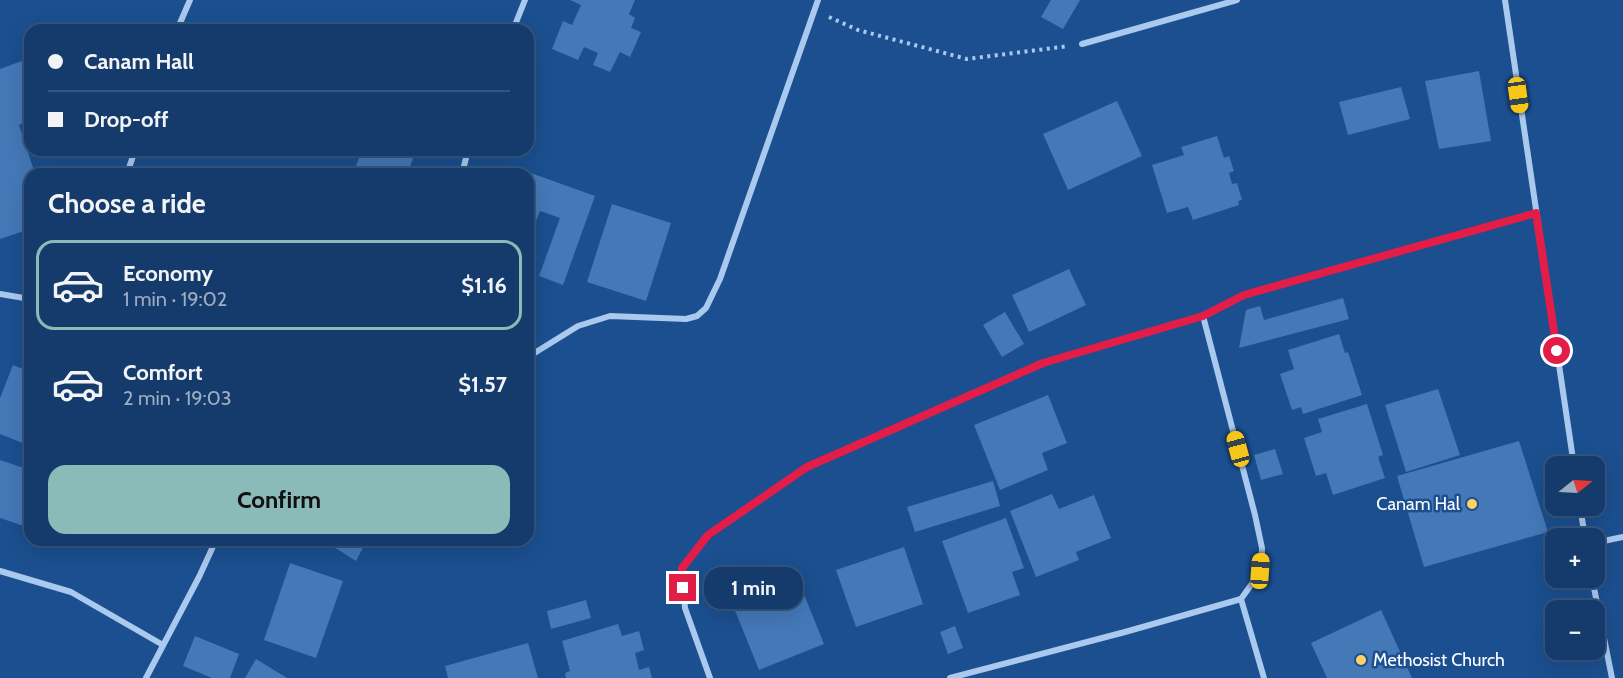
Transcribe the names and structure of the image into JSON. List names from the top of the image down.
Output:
{
  "places": ["Canam Hal", "Methosist Church"],
  "north": "right",
  "page": {
    "banner": ["Canam Hall", "Drop-off"],
    "heading": "Choose a ride",
    "list": [
      {
        "name": "Economy",
        "note": "1 min · 19:02",
        "value": "$1.16"
      },
      {
        "name": "Comfort",
        "note": "2 min · 19:03",
        "value": "$1.57"
      }
    ],
    "buttons": "Confirm",
    "map_buttons": ["+", "−"],
    "bubble": "1 min"
  }
}
